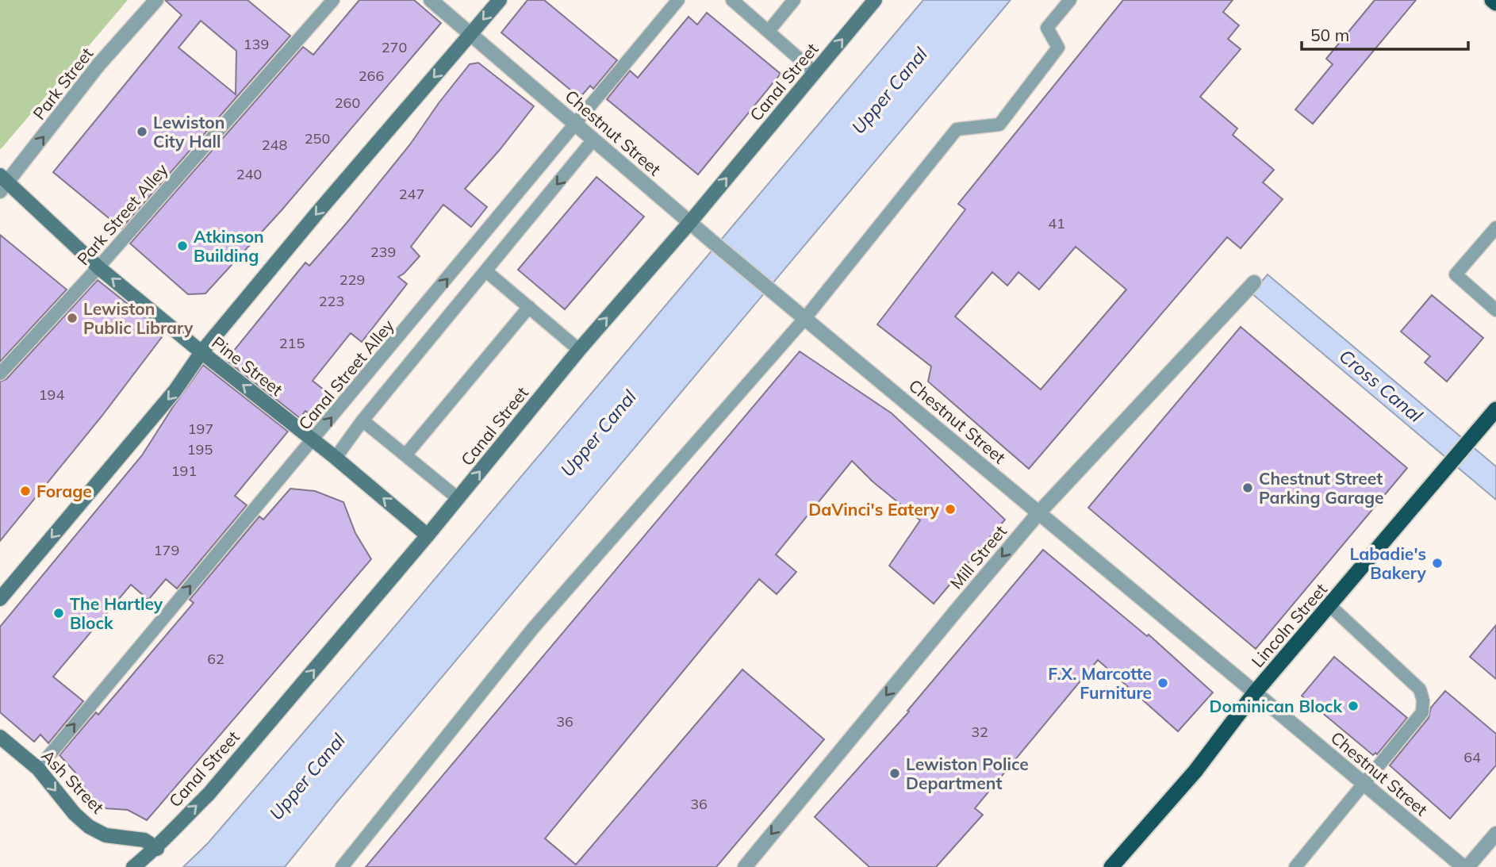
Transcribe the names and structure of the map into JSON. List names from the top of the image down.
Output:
{
  "streets": {
    "highway": ["Lincoln Street"],
    "main road": ["Canal Street", "Pine Street", "Ash Street"],
    "street": ["Park Street", "Chestnut Street", "Mill Street"],
    "lane": ["Park Street Alley", "Canal Street Alley"]
  },
  "crossings": [
    ["Canal Street", "Chestnut Street"],
    ["Canal Street", "Pine Street"],
    ["Canal Street", "Ash Street"],
    ["Park Street", "Pine Street"],
    ["Chestnut Street", "Canal Street Alley"],
    ["Chestnut Street", "Mill Street"],
    ["Chestnut Street", "Lincoln Street"],
    ["Park Street Alley", "Pine Street"],
    ["Pine Street", "Canal Street Alley"],
    ["Canal Street Alley", "Ash Street"]
  ],
  "one_way": [
    "Canal Street",
    "Park Street",
    "Pine Street",
    "Mill Street",
    "Ash Street"
  ],
  "water": ["Upper Canal", "Cross Canal"],
  "places": [
    "Lewiston City Hall",
    "Atkinson Building",
    "Lewiston Public Library",
    "Chestnut Street Parking Garage",
    "Forage",
    "DaVinci's Eatery",
    "Labadie's Bakery",
    "The Hartley Block",
    "F.X. Marcotte Furniture",
    "Dominican Block",
    "Lewiston Police Department"
  ],
  "house_numbers": [
    "139",
    "270",
    "266",
    "260",
    "250",
    "248",
    "240",
    "247",
    "41",
    "239",
    "229",
    "223",
    "215",
    "194",
    "197",
    "195",
    "191",
    "179",
    "62",
    "36",
    "32",
    "64",
    "36"
  ],
  "scale_bar": "50 m"
}
